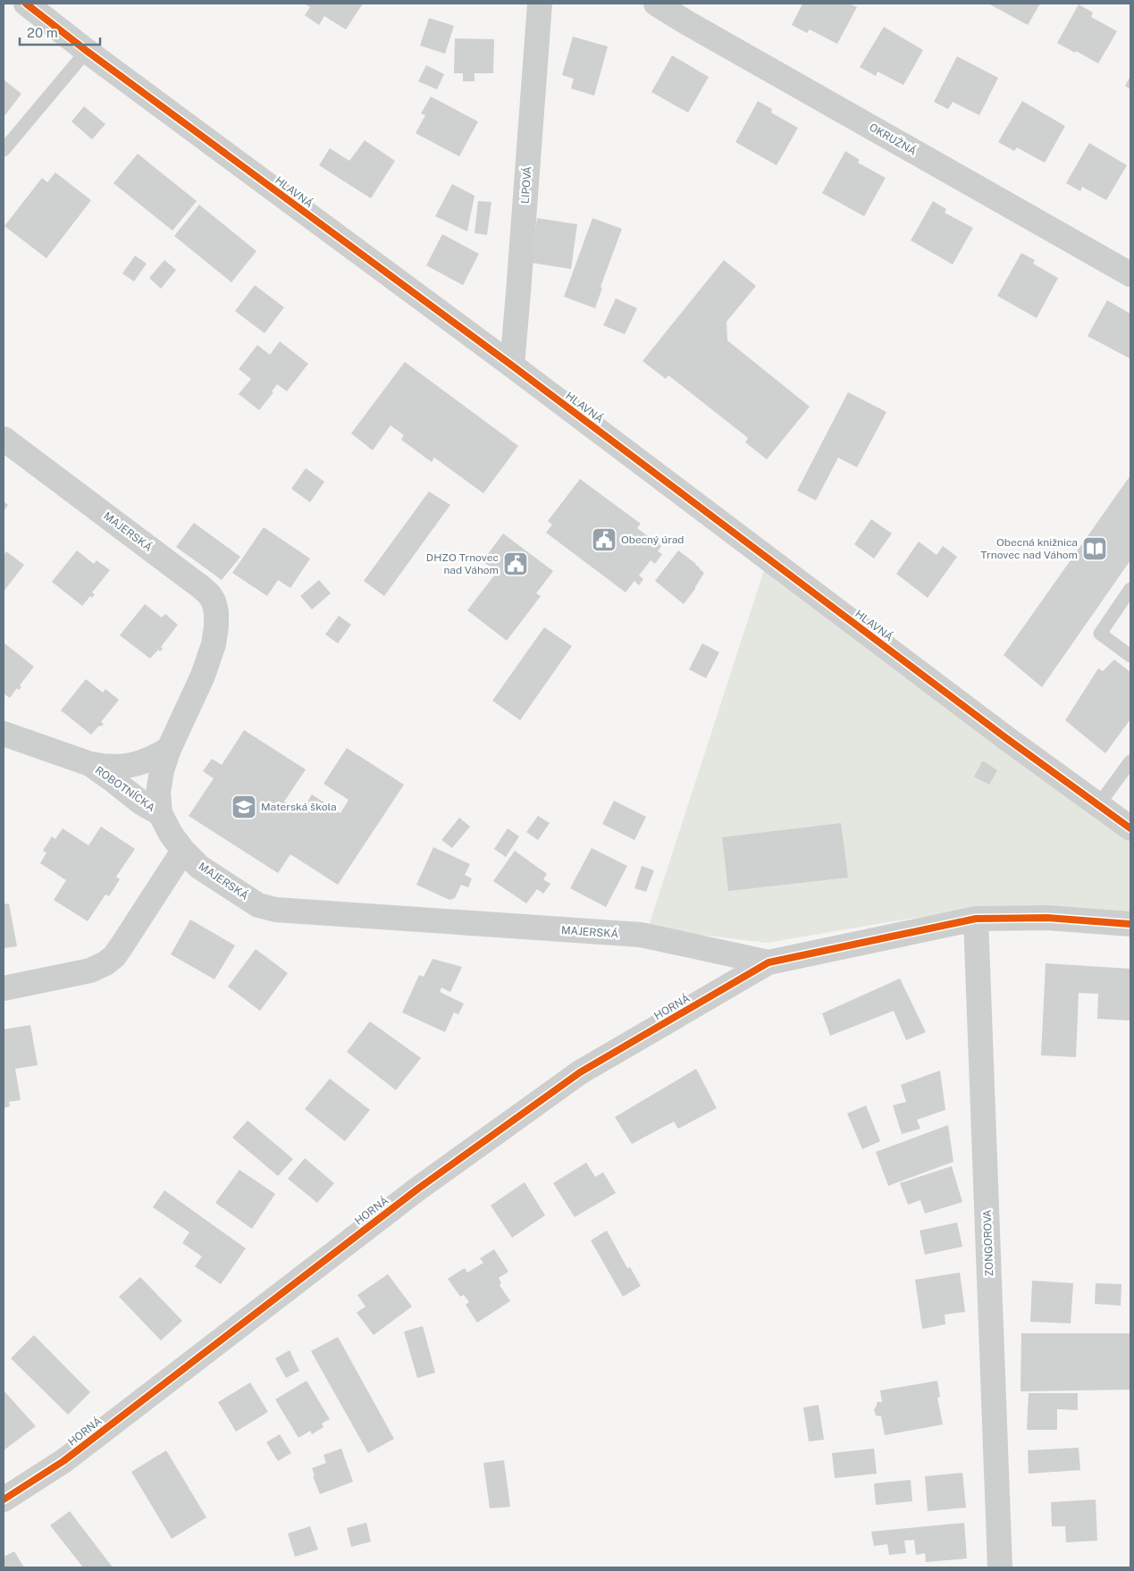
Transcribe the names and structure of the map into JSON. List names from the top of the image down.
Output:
{
  "streets": {
    "street": [
      "OKRUŽNÁ",
      "LIPOVÁ",
      "HLAVNÁ",
      "MAJERSKÁ",
      "ROBOTNÍCKA",
      "HORNÁ",
      "ZONGOROVA"
    ]
  },
  "crossings": [
    ["LIPOVÁ", "HLAVNÁ"],
    ["MAJERSKÁ", "ROBOTNÍCKA"],
    ["MAJERSKÁ", "HORNÁ"]
  ],
  "places": {
    "public building": ["Obecný úrad", "DHZO Trnovec nad Váhom"],
    "library": ["Obecná knižnica Trnovec nad Váhom"],
    "school or university": ["Materská škola"]
  },
  "scale_bar": "20 m"
}
